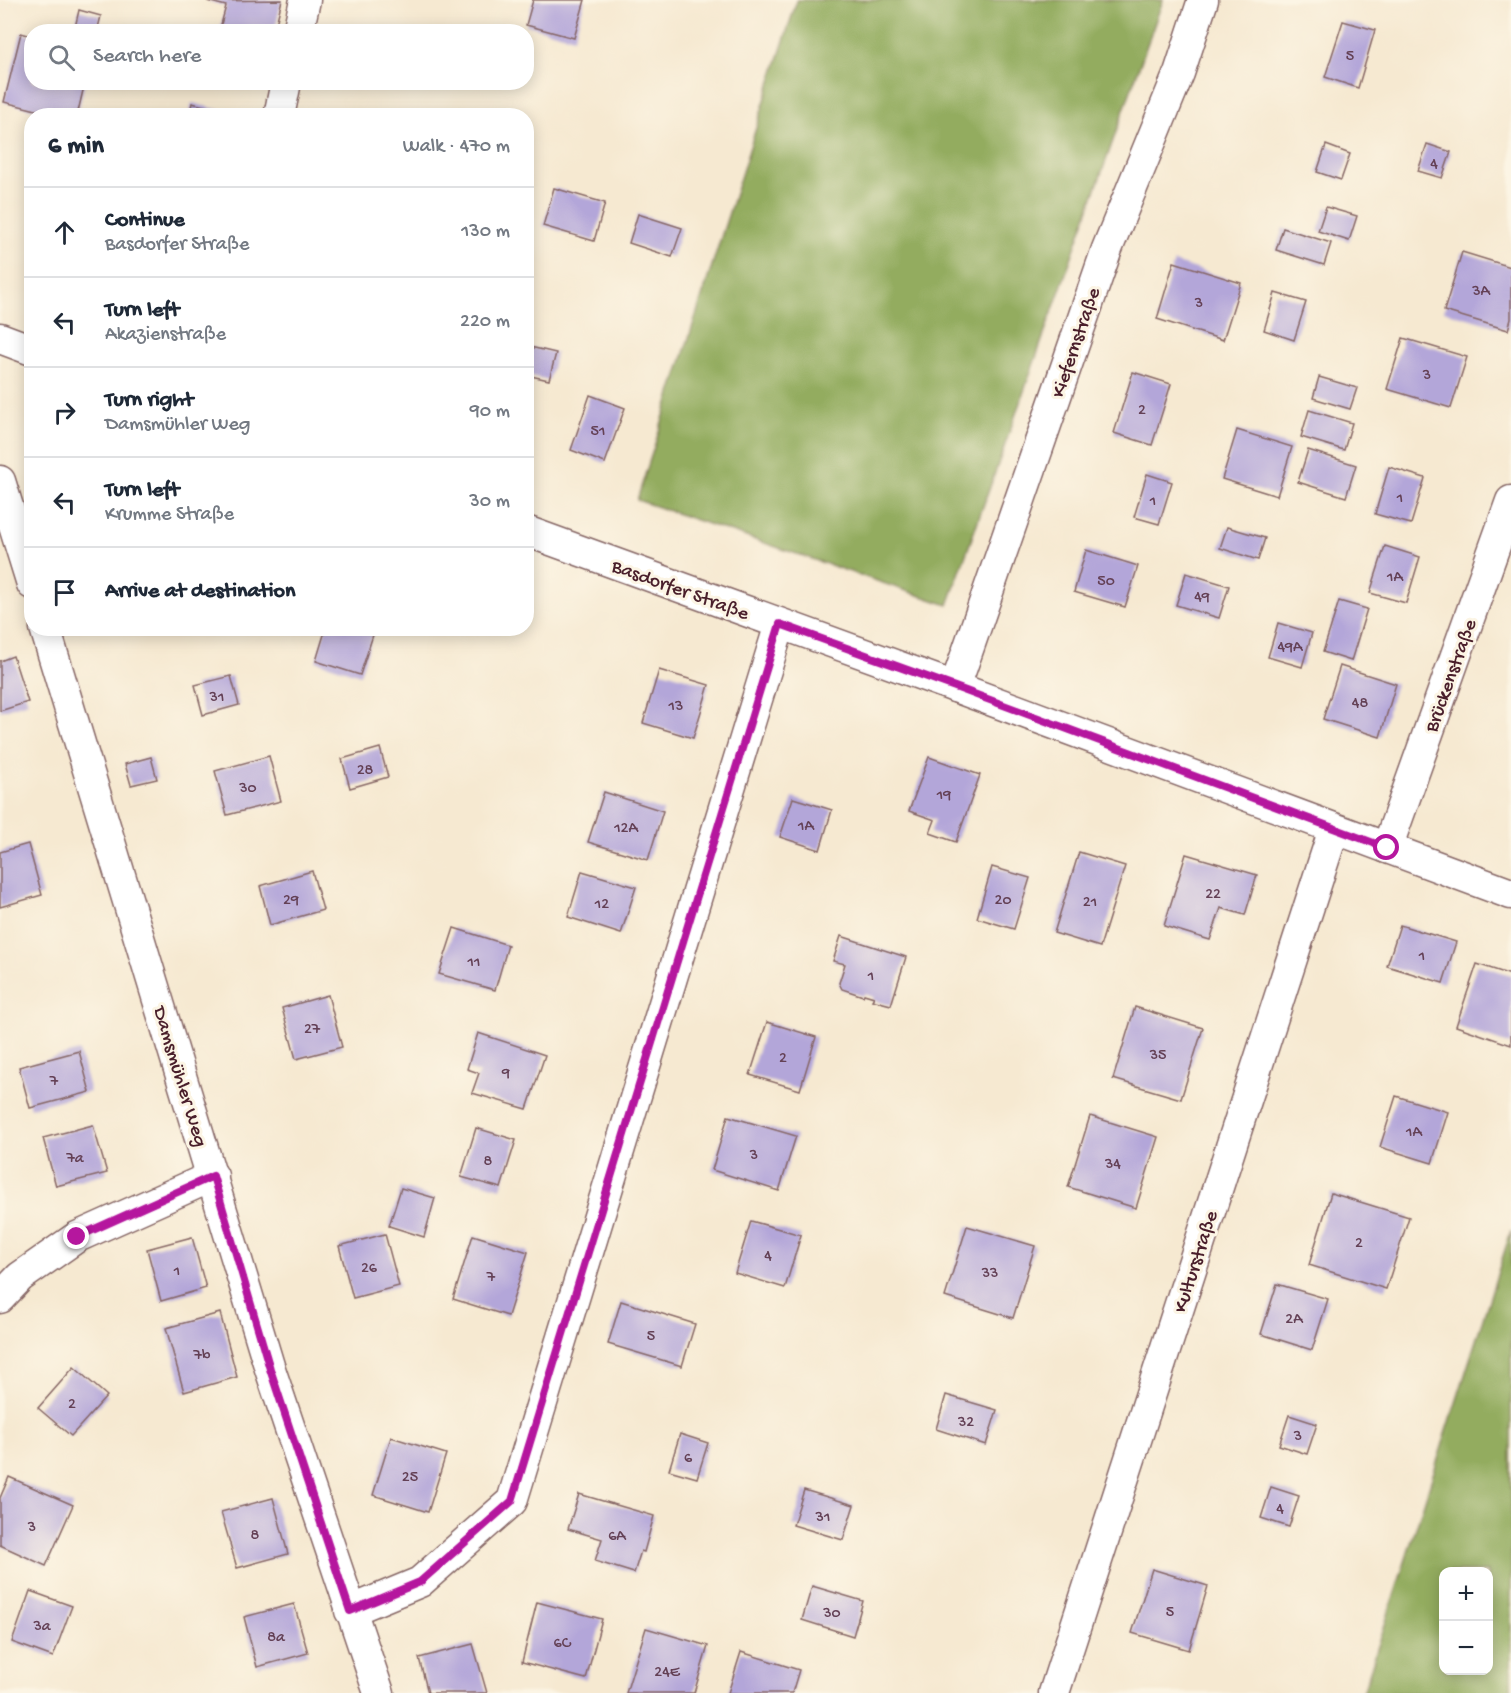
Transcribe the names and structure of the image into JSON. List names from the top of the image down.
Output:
{
  "streets": {
    "street": [
      "Kiefernstraße",
      "Basdorfer Straße",
      "Brückenstraße",
      "Damsmühler Weg",
      "Kulturstraße"
    ]
  },
  "crossings": [
    ["Kiefernstraße", "Basdorfer Straße"],
    ["Basdorfer Straße", "Brückenstraße"],
    ["Basdorfer Straße", "Kulturstraße"]
  ],
  "house_numbers": [
    "5",
    "4",
    "3A",
    "3",
    "3",
    "2",
    "51",
    "1",
    "1",
    "1A",
    "50",
    "49",
    "49A",
    "31",
    "48",
    "13",
    "28",
    "30",
    "19",
    "1A",
    "12A",
    "22",
    "29",
    "20",
    "21",
    "12",
    "1",
    "11",
    "1",
    "27",
    "35",
    "2",
    "9",
    "7",
    "1A",
    "3",
    "7a",
    "8",
    "34",
    "2",
    "4",
    "26",
    "1",
    "33",
    "7",
    "2A",
    "5",
    "7b",
    "2",
    "32",
    "3",
    "6",
    "25",
    "4",
    "31",
    "3",
    "8",
    "6A",
    "5",
    "30",
    "3a",
    "8a",
    "6C",
    "24E"
  ],
  "page": {
    "search": "Search here",
    "heading": ["6 min", "Walk · 470 m"],
    "list": [
      ["Continue", "Basdorfer Straße", "130 m"],
      ["Turn left", "Akazienstraße", "220 m"],
      ["Turn right", "Damsmühler Weg", "90 m"],
      ["Turn left", "Krumme Straße", "30 m"],
      "Arrive at destination"
    ],
    "map_buttons": ["+", "−"]
  }
}
